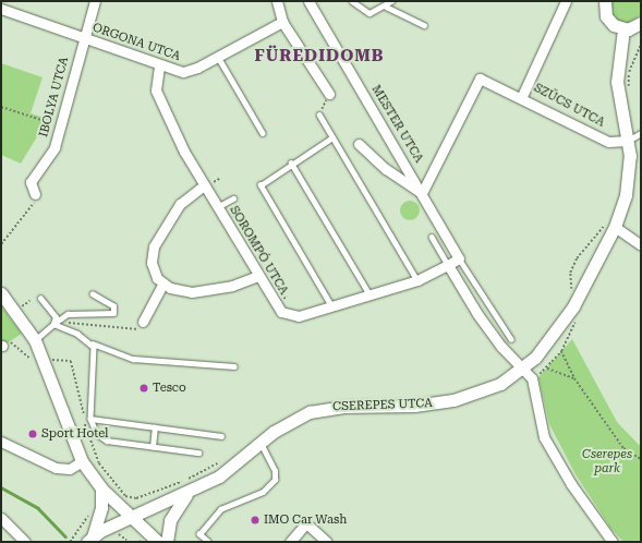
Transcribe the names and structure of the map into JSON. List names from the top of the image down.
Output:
{
  "streets": {
    "street": [
      "ORGONA UTCA",
      "IBOLYA UTCA",
      "SZŰCS UTCA",
      "MESTER UTCA",
      "SOROMPÓ UTCA",
      "CSEREPES UTCA"
    ]
  },
  "crossings": [
    ["ORGONA UTCA", "IBOLYA UTCA"],
    ["ORGONA UTCA", "SOROMPÓ UTCA"],
    ["SZŰCS UTCA", "MESTER UTCA"],
    ["SZŰCS UTCA", "CSEREPES UTCA"]
  ],
  "districts": ["FÜREDIDOMB"],
  "parks": ["Cserepes park"],
  "places": ["Tesco", "Sport Hotel", "IMO Car Wash"]
}
